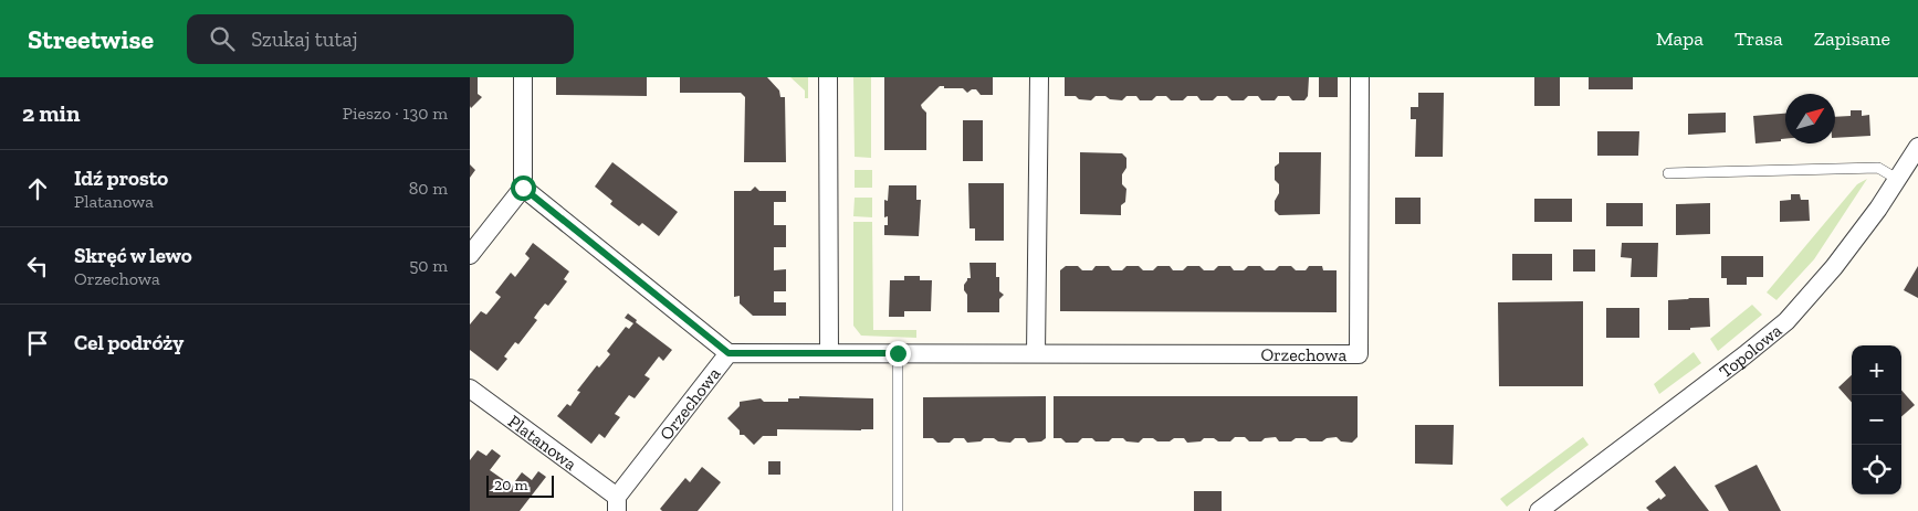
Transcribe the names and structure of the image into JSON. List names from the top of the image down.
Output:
{
  "streets": {
    "street": ["Topolowa", "Orzechowa", "Platanowa"]
  },
  "crossings": [
    ["Orzechowa", "Platanowa"]
  ],
  "scale_bar": "20 m",
  "north": "top right",
  "page": {
    "header": "Streetwise",
    "search": "Szukaj tutaj",
    "nav": ["Mapa", "Trasa", "Zapisane"],
    "heading": ["2 min", "Pieszo · 130 m"],
    "list": [
      ["Idź prosto", "Platanowa", "80 m"],
      ["Skręć w lewo", "Orzechowa", "50 m"],
      "Cel podróży"
    ],
    "map_buttons": ["+", "−"],
    "scale": "20 m"
  }
}
